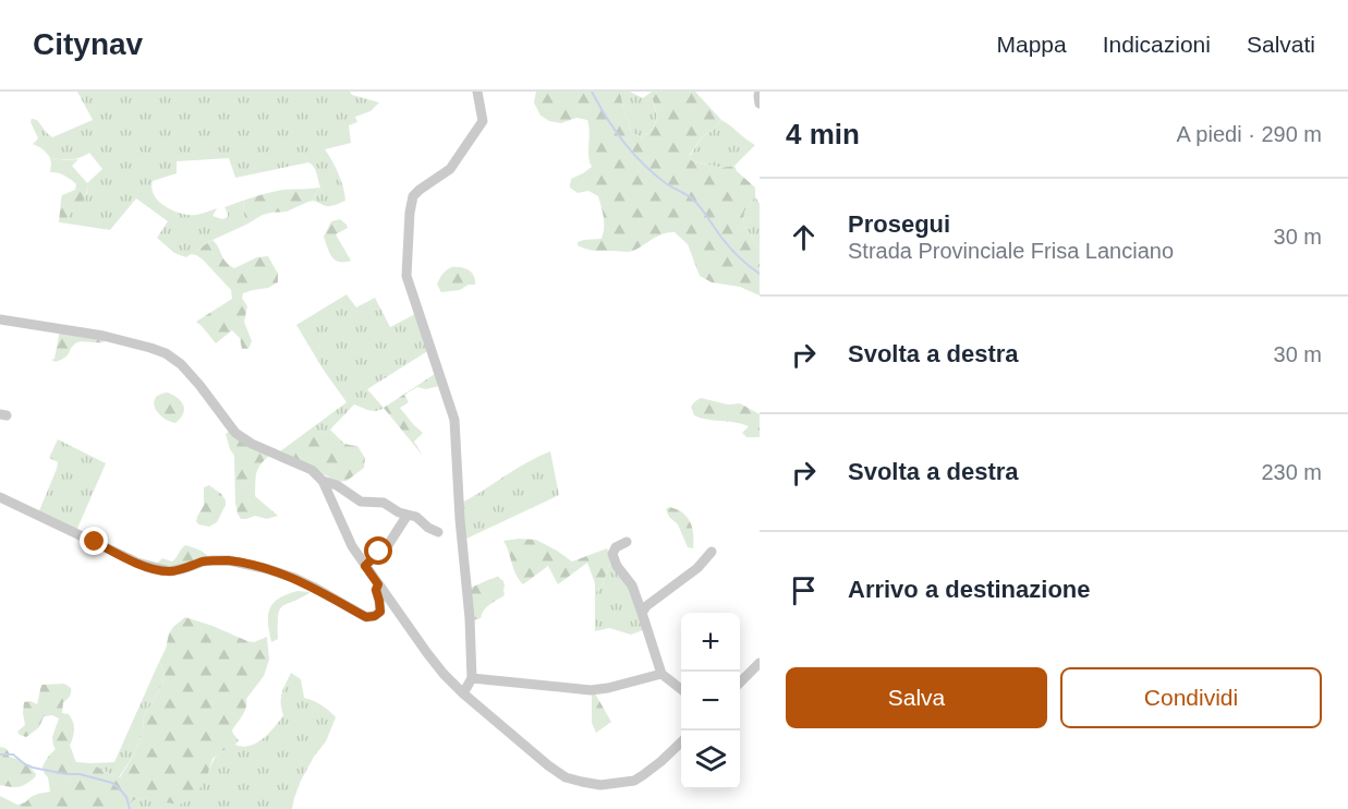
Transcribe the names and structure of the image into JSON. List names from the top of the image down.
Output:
{
  "page": {
    "header": "Citynav",
    "nav": ["Mappa", "Indicazioni", "Salvati"],
    "heading": ["4 min", "A piedi · 290 m"],
    "list": [
      ["Prosegui", "Strada Provinciale Frisa Lanciano", "30 m"],
      ["Svolta a destra", "30 m"],
      ["Svolta a destra", "230 m"],
      "Arrivo a destinazione"
    ],
    "map_buttons": ["+", "−"],
    "buttons": ["Salva", "Condividi"]
  }
}
